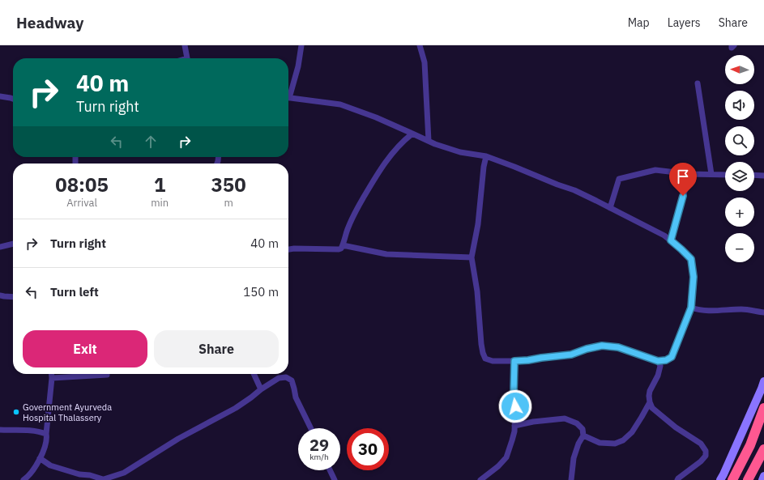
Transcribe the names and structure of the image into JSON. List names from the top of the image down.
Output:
{
  "places": ["Government Ayurveda Hospital Thalassery"],
  "north": "left",
  "page": {
    "header": "Headway",
    "nav": ["Map", "Layers", "Share"],
    "map_buttons": ["+", "−"],
    "turn": ["40 m", "Turn right"],
    "eta": [
      "08:05",
      "Arrival",
      "1",
      "min",
      "350",
      "m"
    ],
    "list": [
      {
        "name": "Turn right",
        "value": "40 m"
      },
      {
        "name": "Turn left",
        "value": "150 m"
      }
    ],
    "buttons": ["Exit", "Share"],
    "speed": "29 km/h",
    "limit": "30"
  }
}
